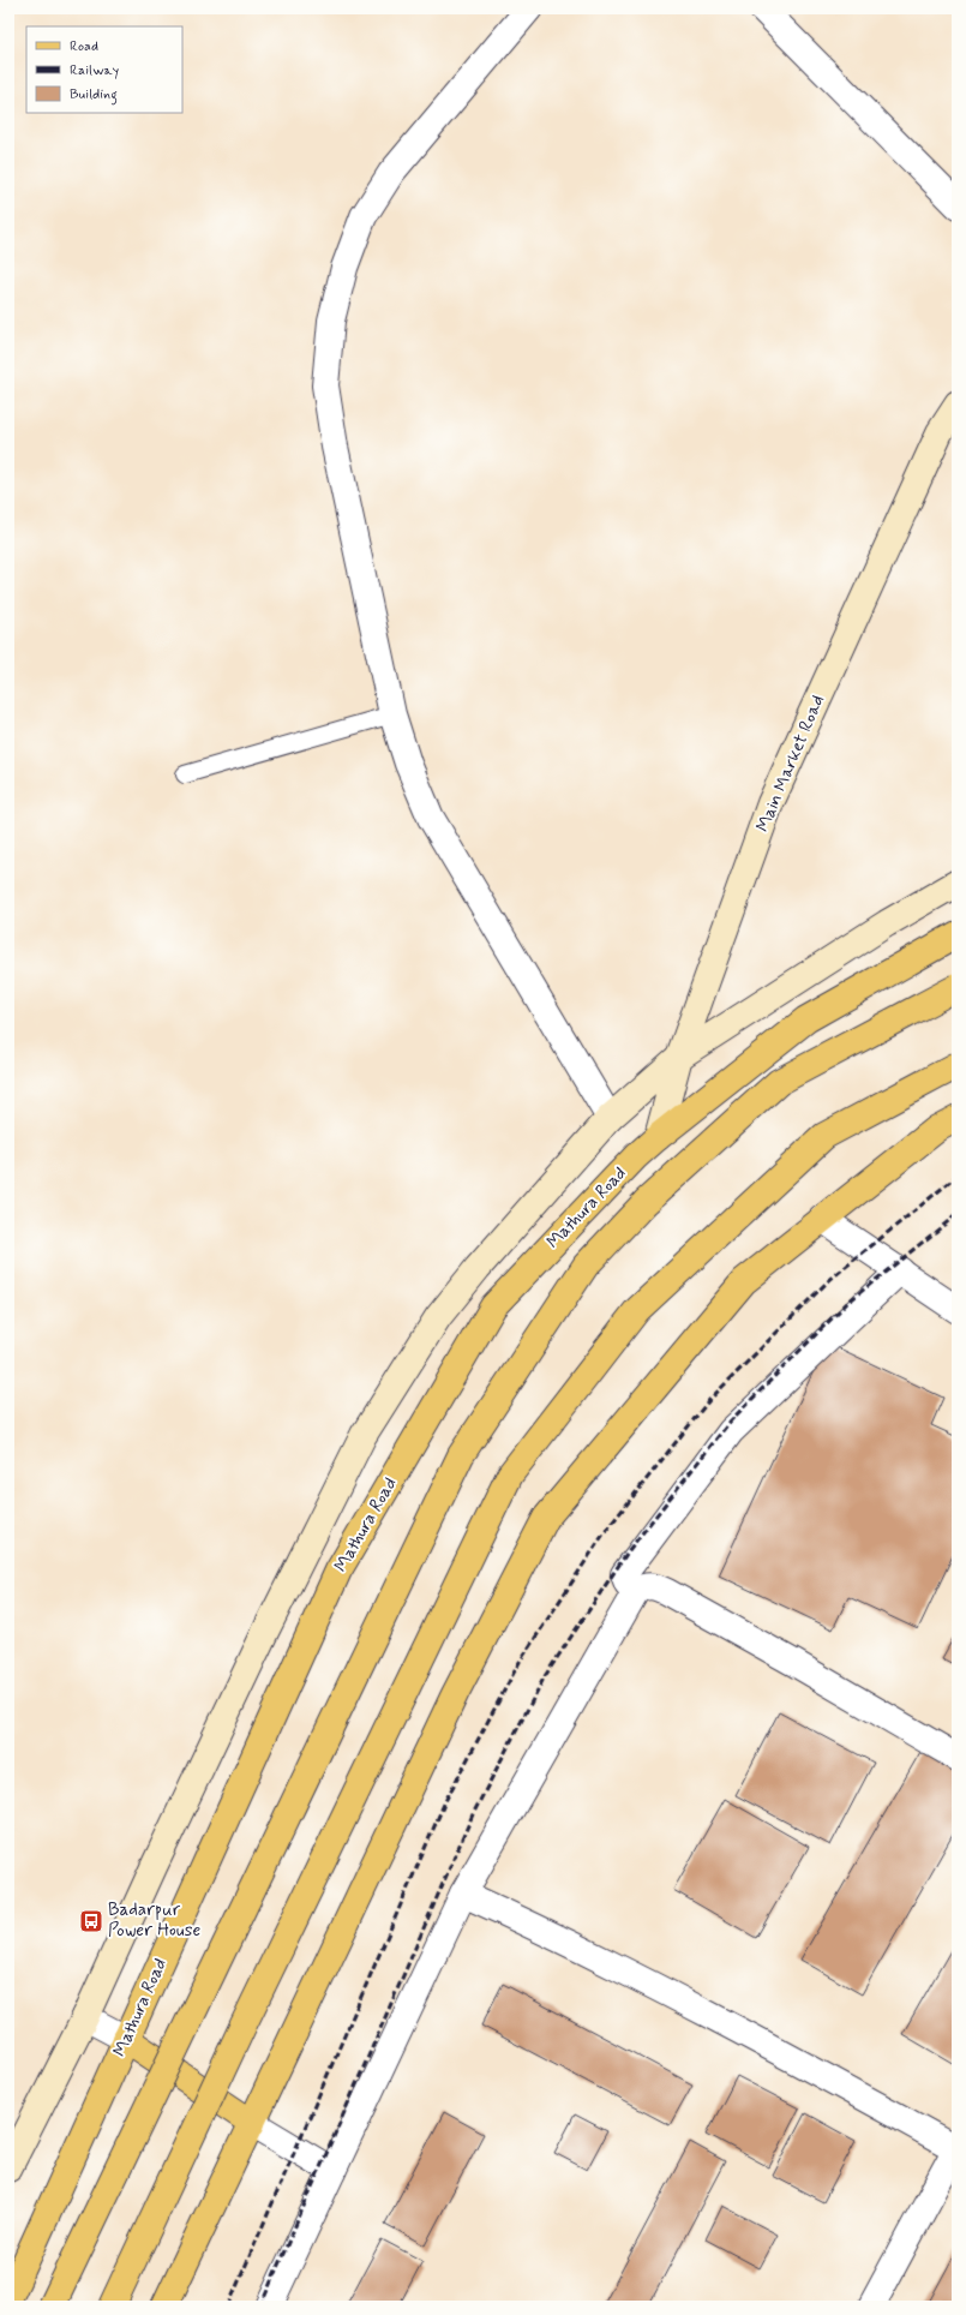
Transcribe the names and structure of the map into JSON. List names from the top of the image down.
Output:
{
  "streets": {
    "main road": ["Mathura Road"],
    "street": ["Main Market Road"]
  },
  "crossings": [
    ["Main Market Road", "Mathura Road"]
  ],
  "places": {
    "bus stop": ["Badarpur Power House"]
  },
  "legend": ["Road", "Railway", "Building"]
}
